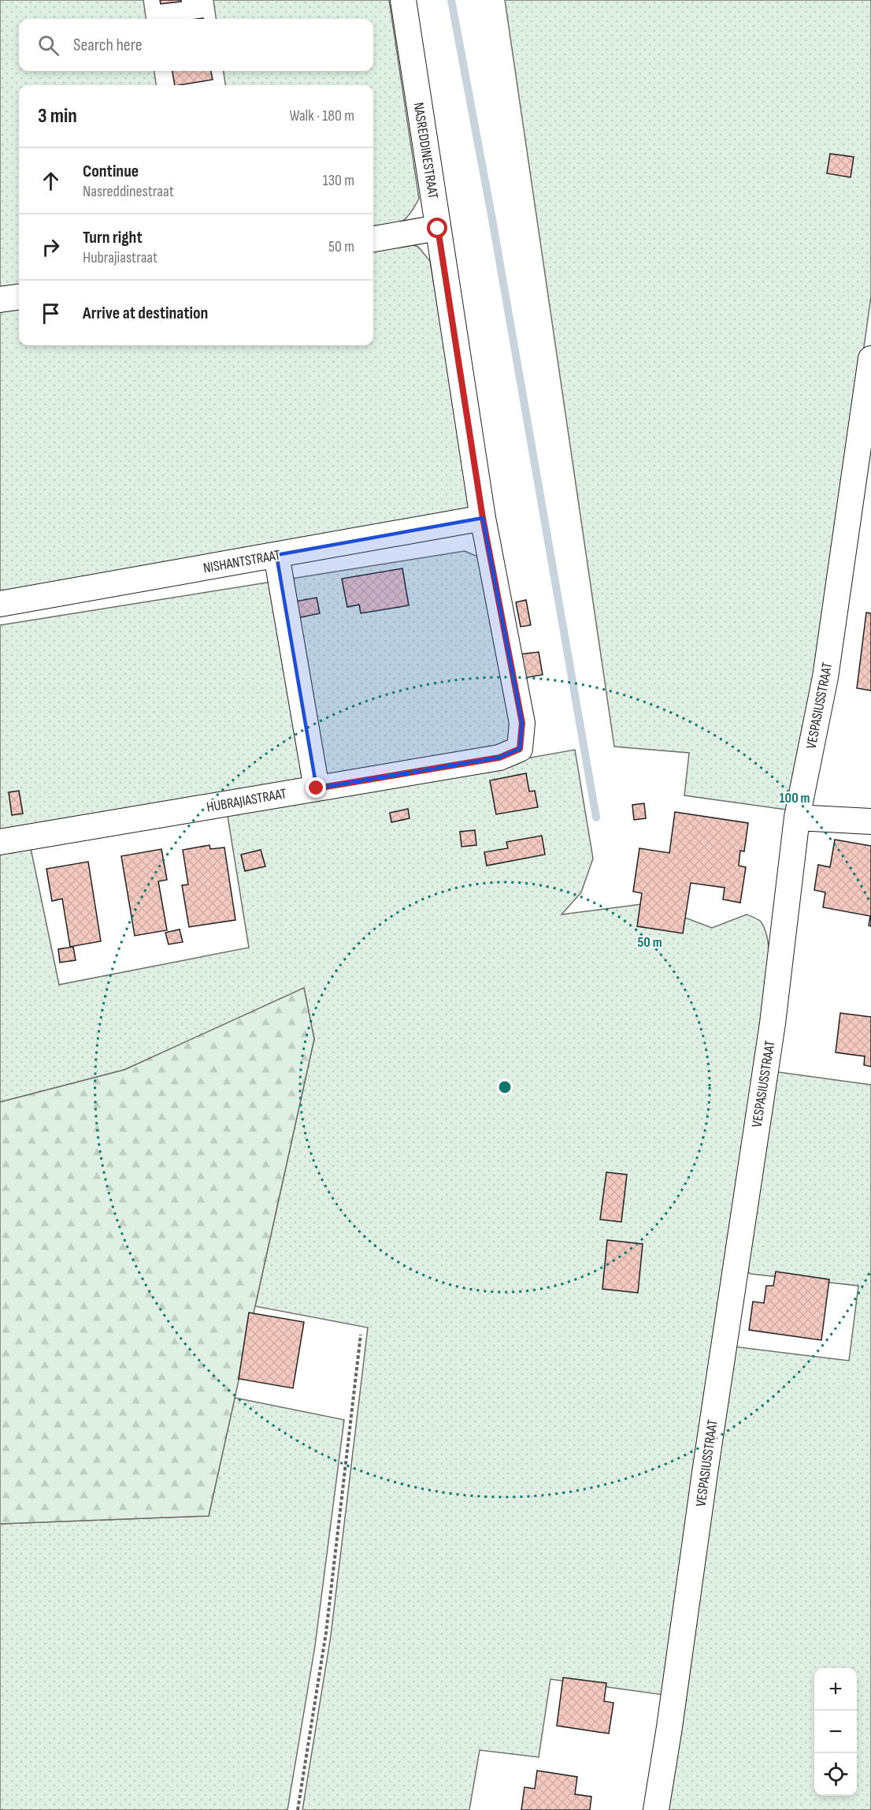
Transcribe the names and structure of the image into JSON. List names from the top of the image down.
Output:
{
  "streets": {
    "street": [
      "NASREDDINESTRAAT",
      "NISHANTSTRAAT",
      "VESPASIUSSTRAAT",
      "HUBRAJIASTRAAT"
    ]
  },
  "crossings": [
    ["NASREDDINESTRAAT", "NISHANTSTRAAT"],
    ["NASREDDINESTRAAT", "HUBRAJIASTRAAT"]
  ],
  "page": {
    "search": "Search here",
    "heading": ["3 min", "Walk · 180 m"],
    "list": [
      ["Continue", "Nasreddinestraat", "130 m"],
      ["Turn right", "Hubrajiastraat", "50 m"],
      "Arrive at destination"
    ],
    "map_buttons": ["+", "−"]
  },
  "rings": ["100 m", "50 m"]
}
